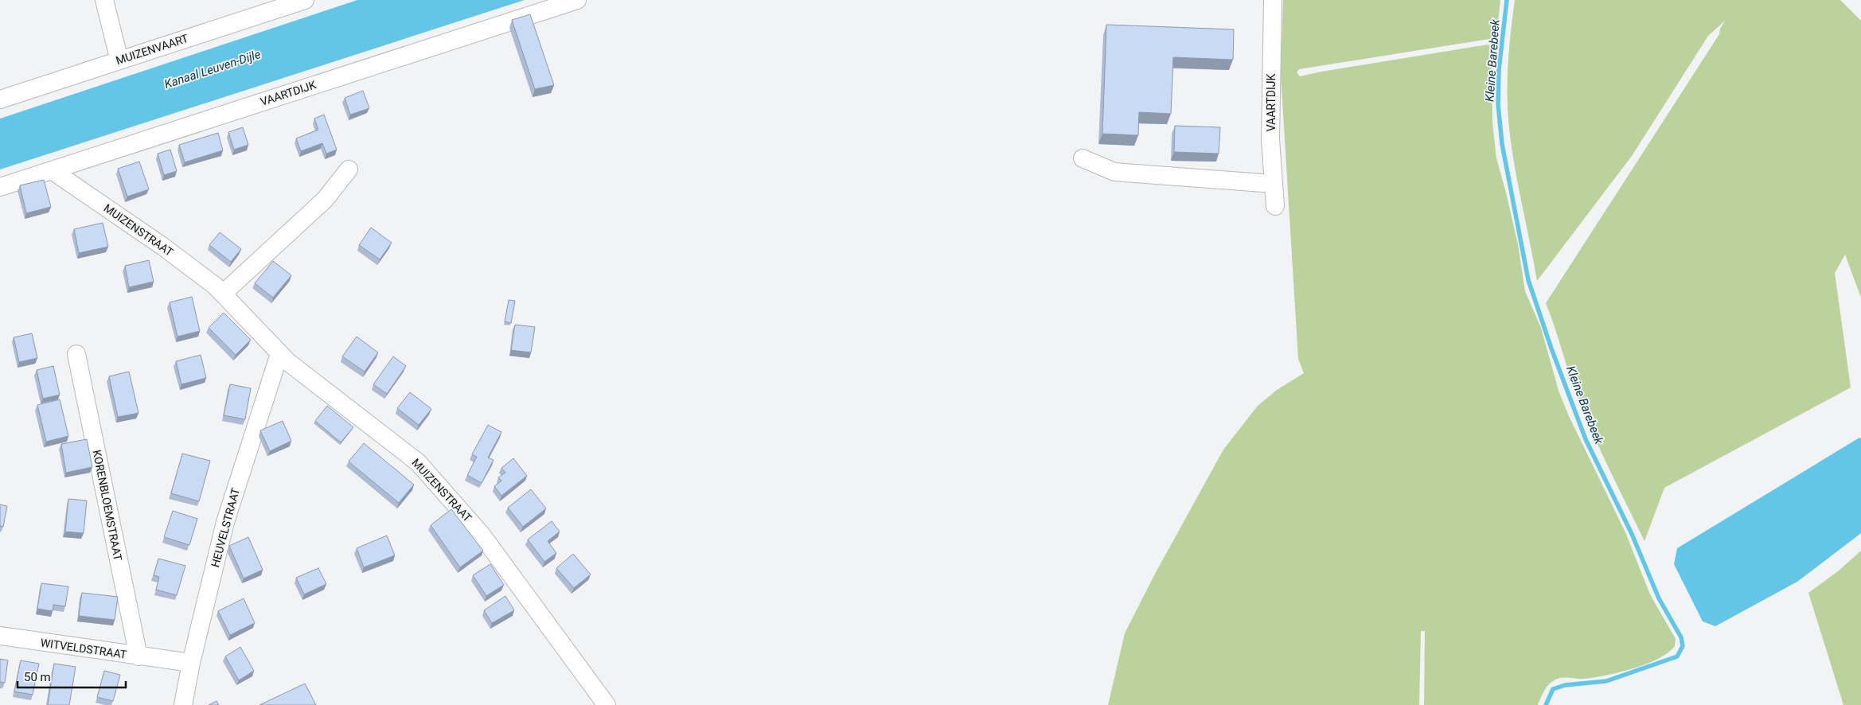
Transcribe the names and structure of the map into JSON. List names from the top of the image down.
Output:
{
  "streets": {
    "street": [
      "MUIZENVAART",
      "VAARTDIJK",
      "MUIZENSTRAAT",
      "KORENBLOEMSTRAAT",
      "HEUVELSTRAAT",
      "WITVELDSTRAAT"
    ]
  },
  "crossings": [
    ["VAARTDIJK", "MUIZENSTRAAT"],
    ["MUIZENSTRAAT", "HEUVELSTRAAT"],
    ["KORENBLOEMSTRAAT", "WITVELDSTRAAT"],
    ["HEUVELSTRAAT", "WITVELDSTRAAT"]
  ],
  "water": ["Kleine Barebeek", "Kanaal Leuven-Dijle"],
  "scale_bar": "50 m"
}
